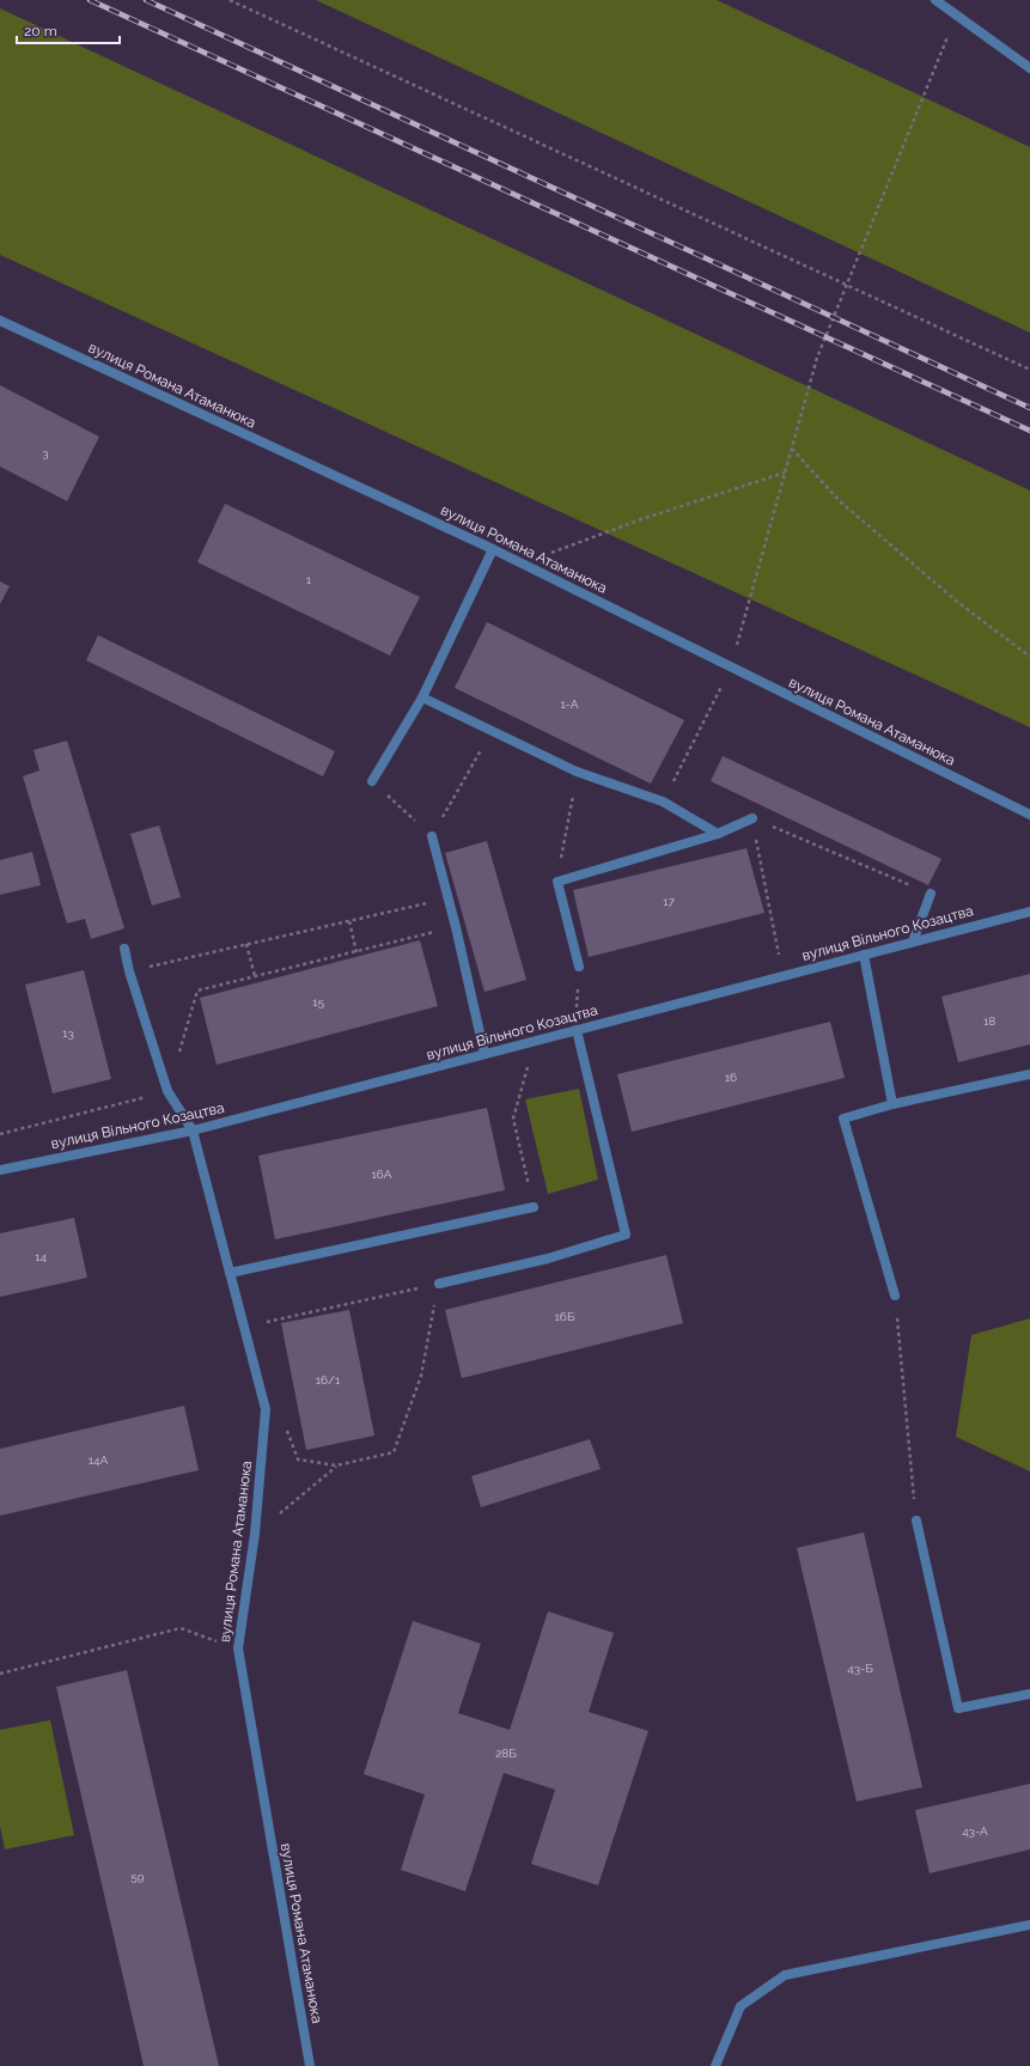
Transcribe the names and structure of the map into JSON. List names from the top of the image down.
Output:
{
  "streets": {
    "street": ["вулиця Романа Атаманюка", "вулиця Вільного Козацтва"]
  },
  "crossings": [
    ["вулиця Романа Атаманюка", "вулиця Вільного Козацтва"]
  ],
  "house_numbers": [
    "3",
    "1",
    "1-А",
    "17",
    "15",
    "18",
    "13",
    "16",
    "16А",
    "14",
    "16Б",
    "16/1",
    "14А",
    "43-Б",
    "28Б",
    "43-А",
    "59"
  ],
  "scale_bar": "20 m"
}
